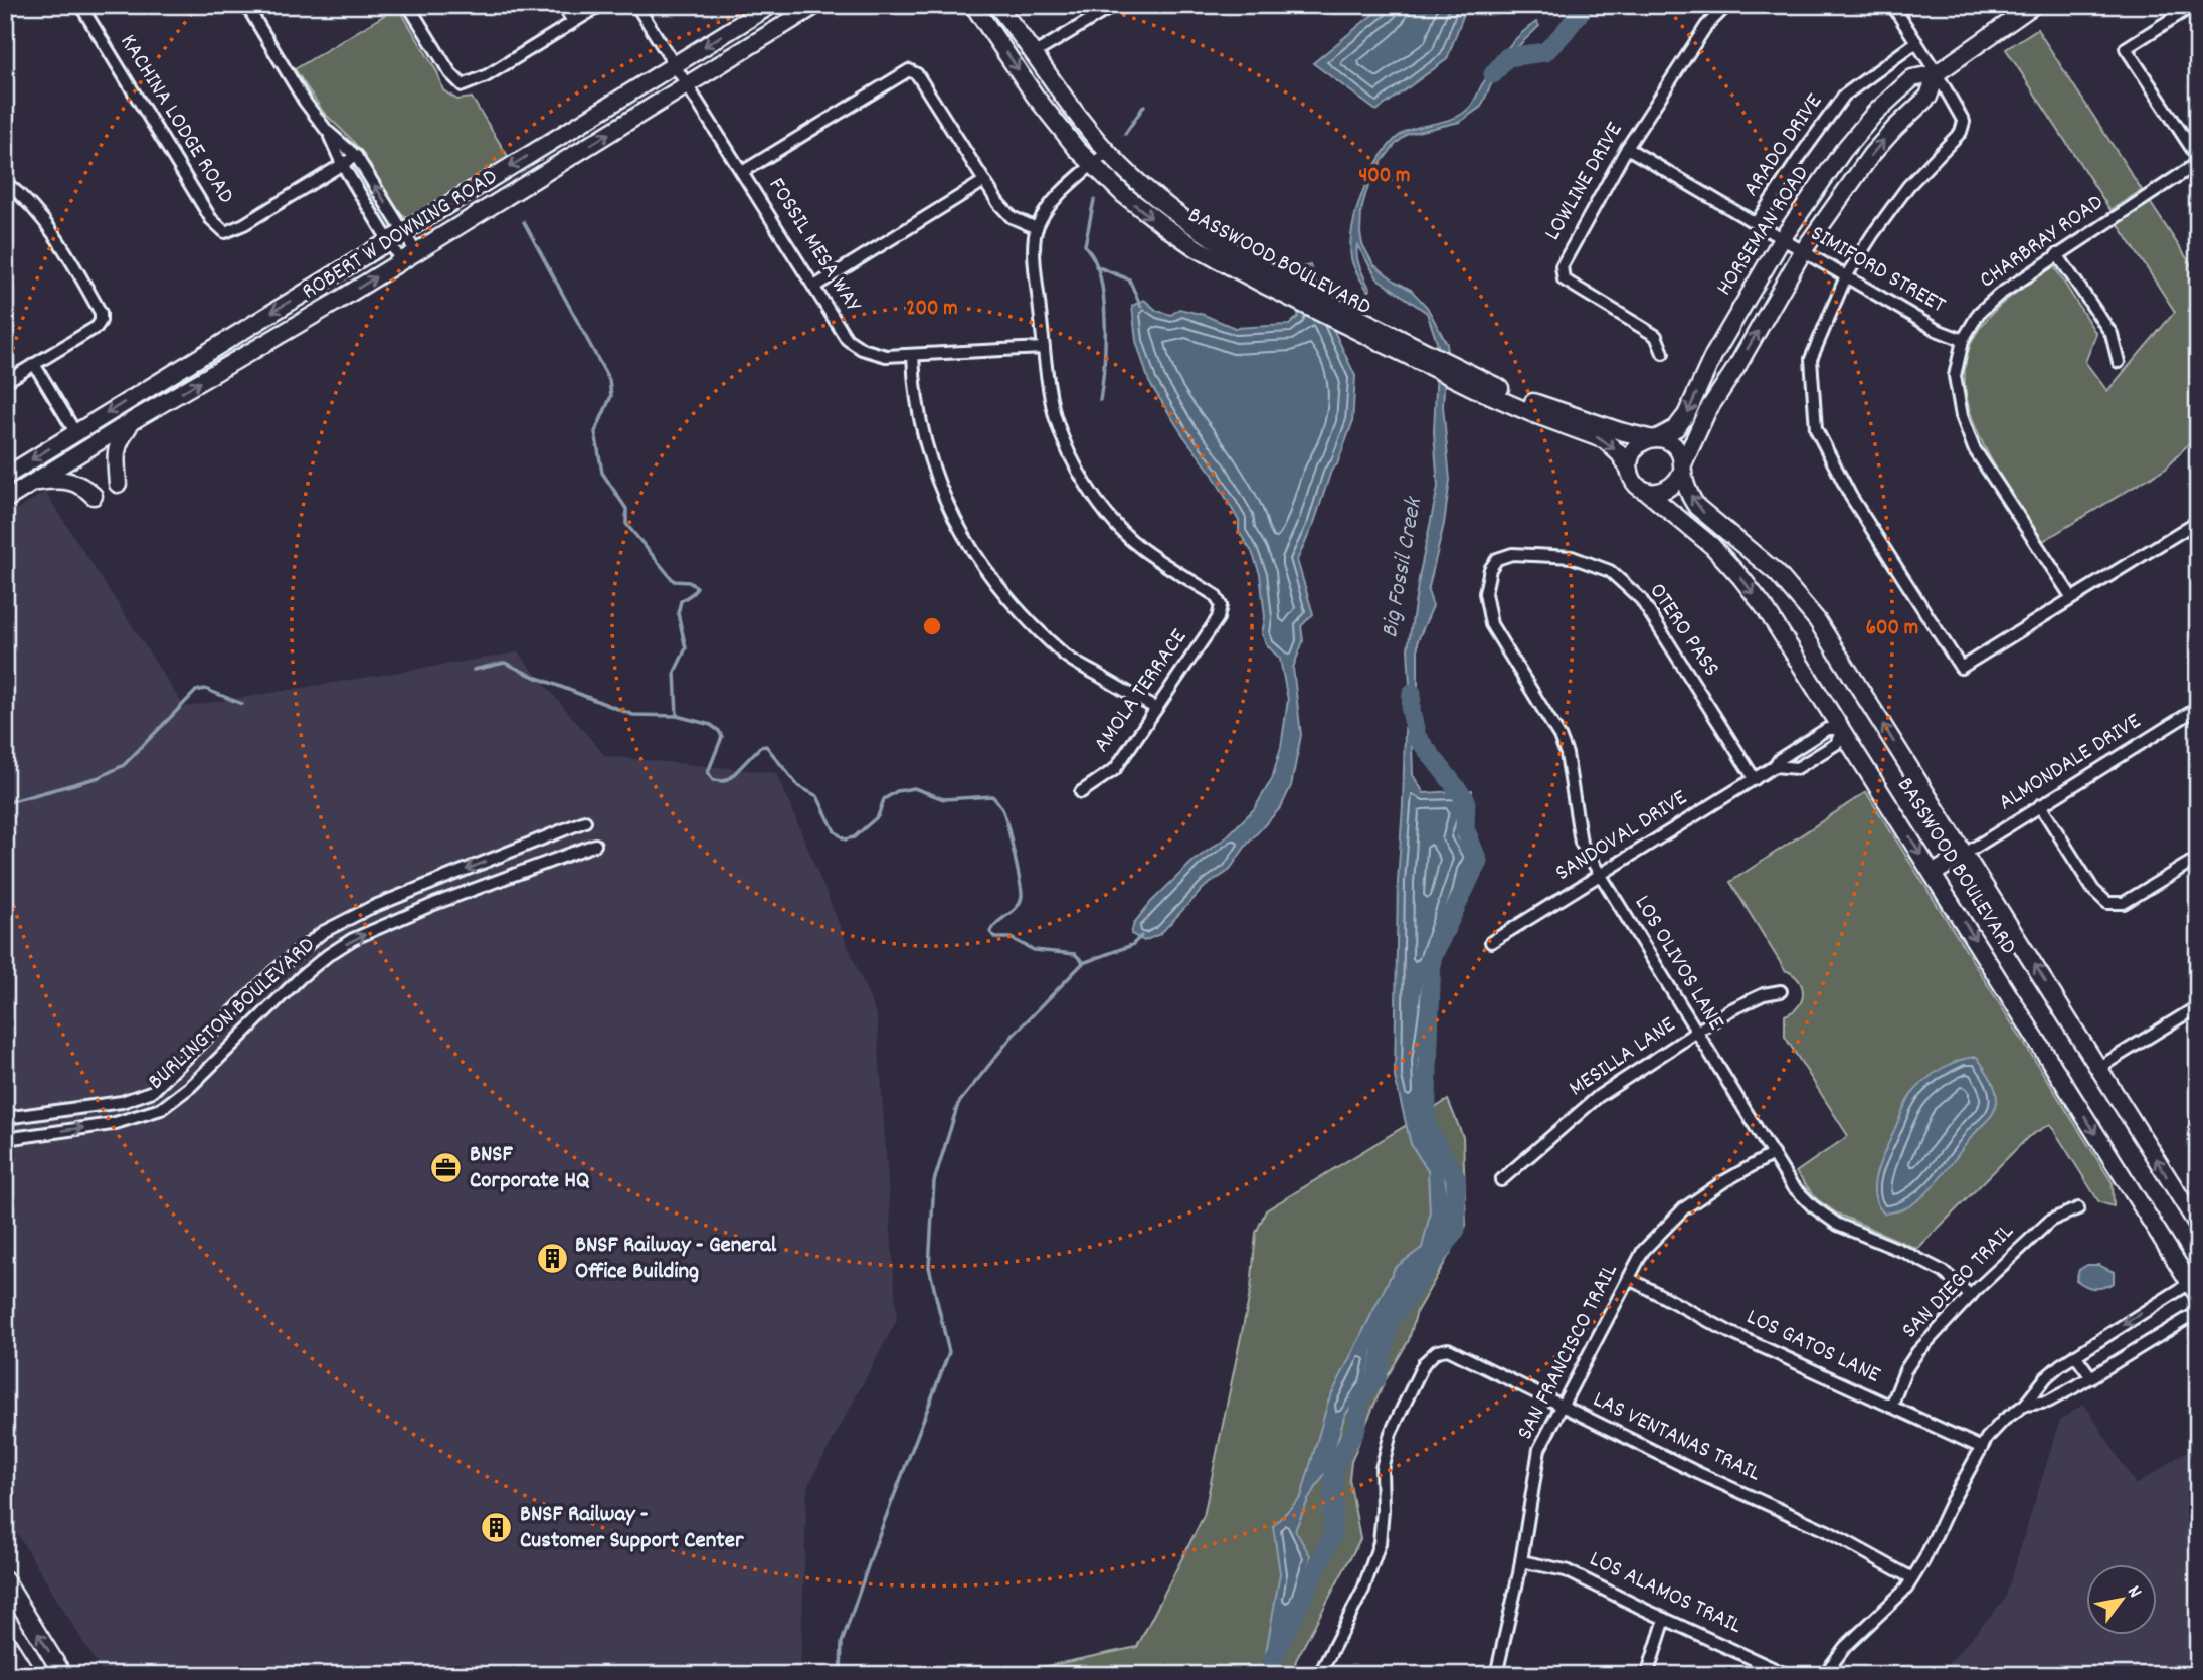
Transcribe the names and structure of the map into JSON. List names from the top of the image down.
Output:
{
  "streets": {
    "main road": ["HORSEMAN ROAD", "ROBERT W DOWNING ROAD", "BASSWOOD BOULEVARD"],
    "street": [
      "KACHINA LODGE ROAD",
      "ARADO DRIVE",
      "LOWLINE DRIVE",
      "CHARBRAY ROAD",
      "FOSSIL MESA WAY",
      "SIMIFORD STREET",
      "OTERO PASS",
      "AMOLA TERRACE",
      "ALMONDALE DRIVE",
      "SANDOVAL DRIVE",
      "LOS OLIVOS LANE",
      "BURLINGTON BOULEVARD",
      "MESILLA LANE",
      "SAN DIEGO TRAIL",
      "LOS GATOS LANE",
      "SAN FRANCISCO TRAIL",
      "LAS VENTANAS TRAIL",
      "LOS ALAMOS TRAIL"
    ]
  },
  "crossings": [
    ["ARADO DRIVE", "SIMIFORD STREET"],
    ["LOWLINE DRIVE", "SIMIFORD STREET"],
    ["HORSEMAN ROAD", "BASSWOOD BOULEVARD"],
    ["HORSEMAN ROAD", "SIMIFORD STREET"],
    ["ROBERT W DOWNING ROAD", "FOSSIL MESA WAY"],
    ["CHARBRAY ROAD", "SIMIFORD STREET"],
    ["FOSSIL MESA WAY", "AMOLA TERRACE"],
    ["BASSWOOD BOULEVARD", "ALMONDALE DRIVE"],
    ["BASSWOOD BOULEVARD", "SANDOVAL DRIVE"],
    ["OTERO PASS", "SANDOVAL DRIVE"],
    ["OTERO PASS", "LOS OLIVOS LANE"],
    ["SANDOVAL DRIVE", "LOS OLIVOS LANE"],
    ["LOS OLIVOS LANE", "MESILLA LANE"],
    ["LOS OLIVOS LANE", "SAN DIEGO TRAIL"],
    ["LOS OLIVOS LANE", "SAN FRANCISCO TRAIL"],
    ["SAN DIEGO TRAIL", "LOS GATOS LANE"],
    ["LOS GATOS LANE", "SAN FRANCISCO TRAIL"],
    ["SAN FRANCISCO TRAIL", "LAS VENTANAS TRAIL"],
    ["SAN FRANCISCO TRAIL", "LOS ALAMOS TRAIL"]
  ],
  "water": ["Big Fossil Creek"],
  "places": {
    "office": ["BNSF Corporate HQ"],
    "building": ["BNSF Railway - General Office Building", "BNSF Railway - Customer Support Center"]
  },
  "north": "top right",
  "rings": ["400 m", "200 m", "600 m"]
}
